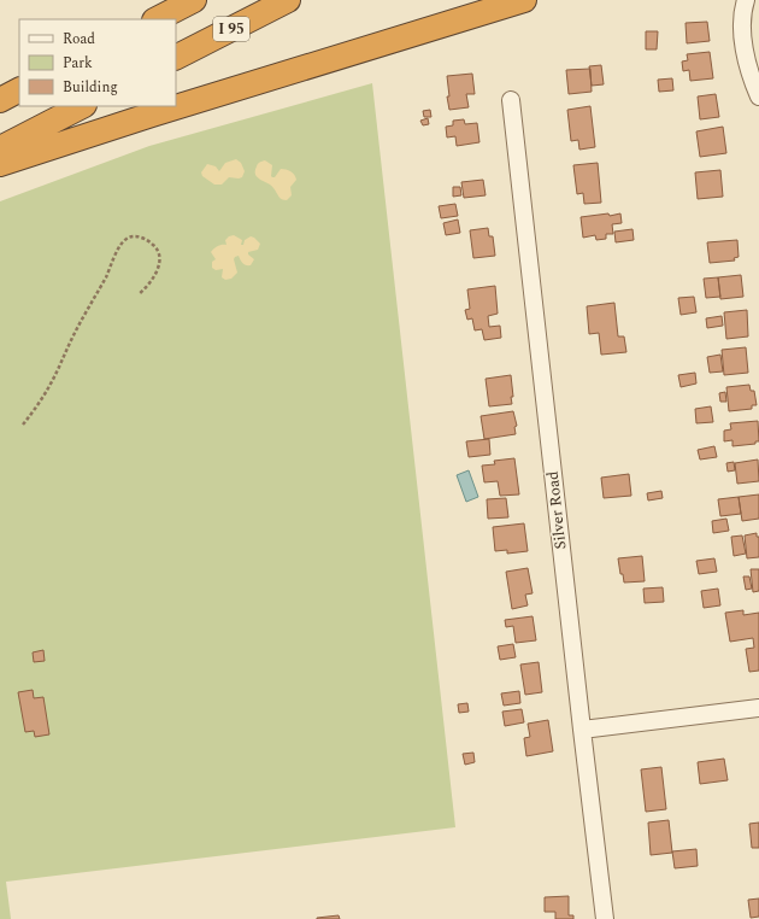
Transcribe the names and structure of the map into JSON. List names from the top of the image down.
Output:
{
  "streets": {
    "highway": ["I 95"],
    "street": ["Silver Road"]
  },
  "legend": ["Road", "Park", "Building"]
}
